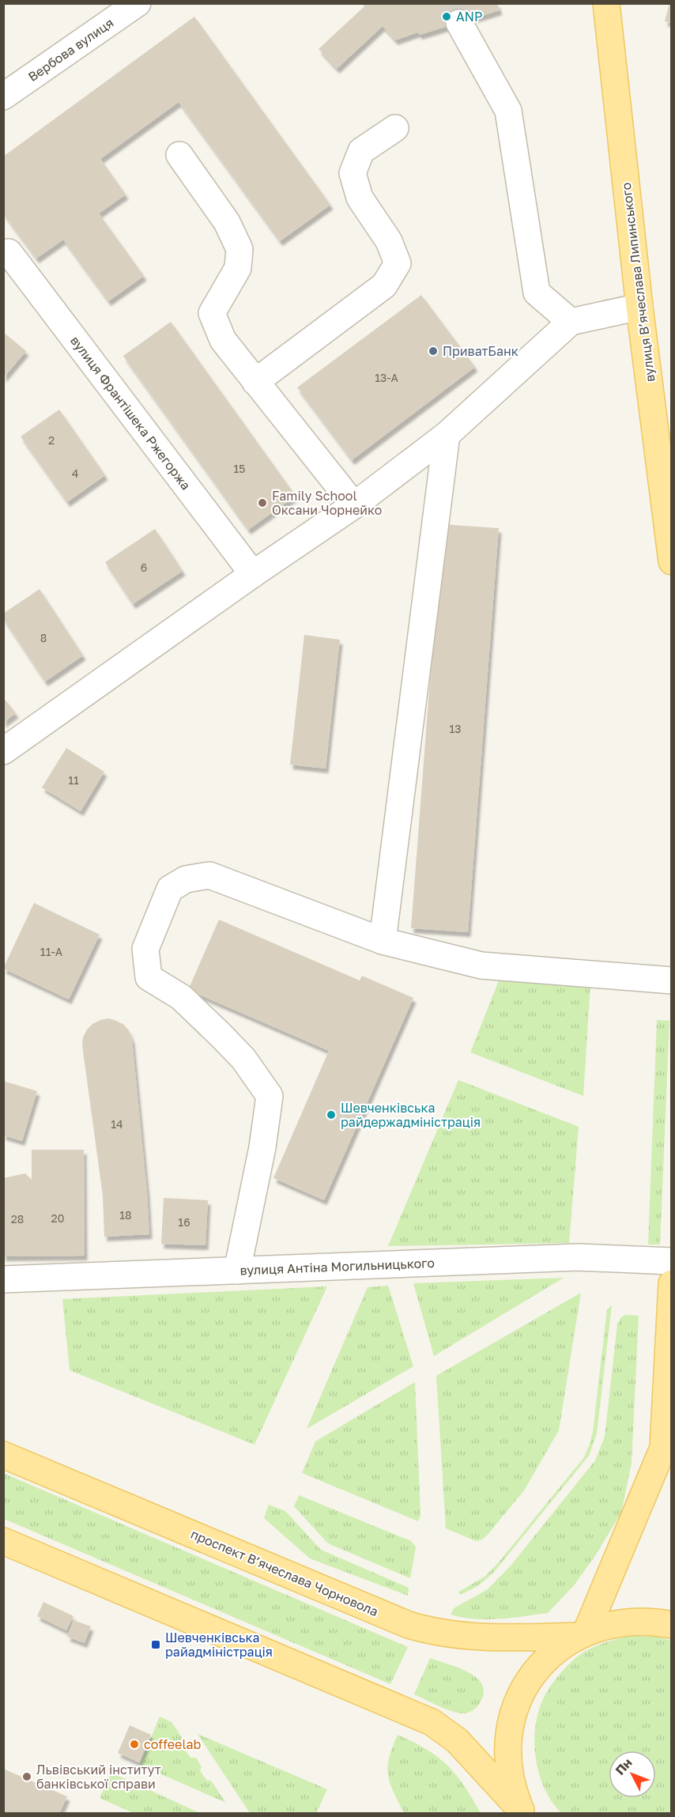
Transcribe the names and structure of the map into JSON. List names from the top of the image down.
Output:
{
  "streets": {
    "main road": ["вулиця Вʼячеслава Липинського", "проспект Вʼячеслава Чорновола"],
    "street": ["Вербова вулиця", "вулиця Франтішека Ржегоржа", "вулиця Антіна Могильницького"]
  },
  "places": {
    "other": [
      "ANP",
      "ПриватБанк",
      "Family School Оксани Чорнейко",
      "Шевченківська райдержадміністрація",
      "coffeelab",
      "Львівський інститут банківської справи"
    ],
    "transit": ["Шевченківська райадміністрація"]
  },
  "house_numbers": [
    "13-А",
    "2",
    "15",
    "4",
    "6",
    "8",
    "13",
    "11",
    "11-А",
    "14",
    "18",
    "20",
    "28",
    "16"
  ],
  "north": "top left"
}
